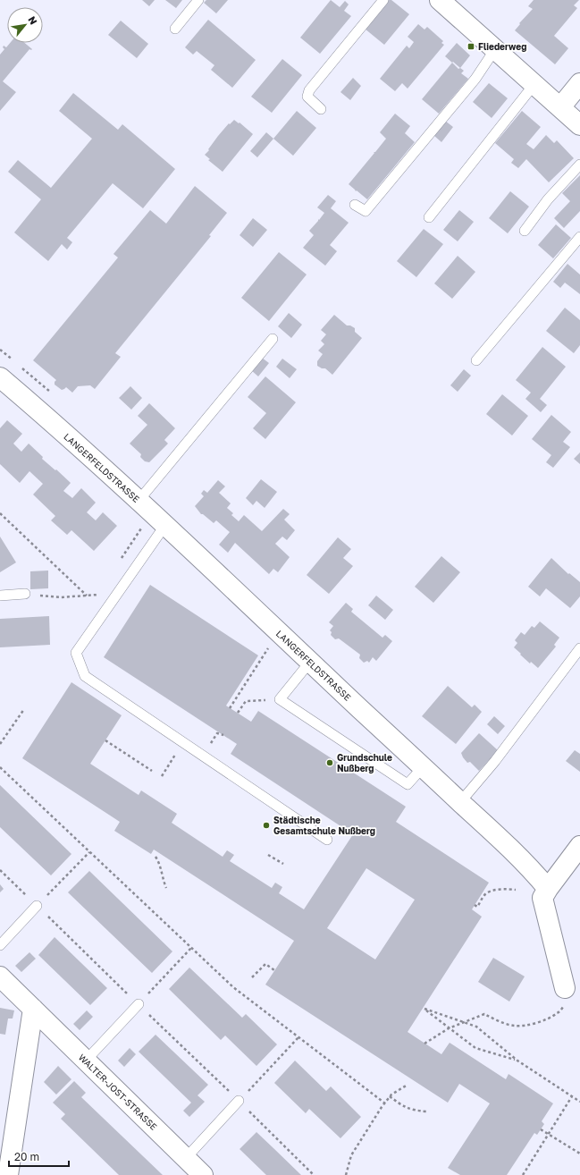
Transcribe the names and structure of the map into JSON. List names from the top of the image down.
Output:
{
  "streets": {
    "street": ["LANGERFELDSTRASSE", "WALTER-JOST-STRASSE"]
  },
  "places": {
    "transit": ["Fliederweg"],
    "other": ["Grundschule Nußberg", "Städtische Gesamtschule Nußberg"]
  },
  "scale_bar": "20 m",
  "north": "top right"
}
